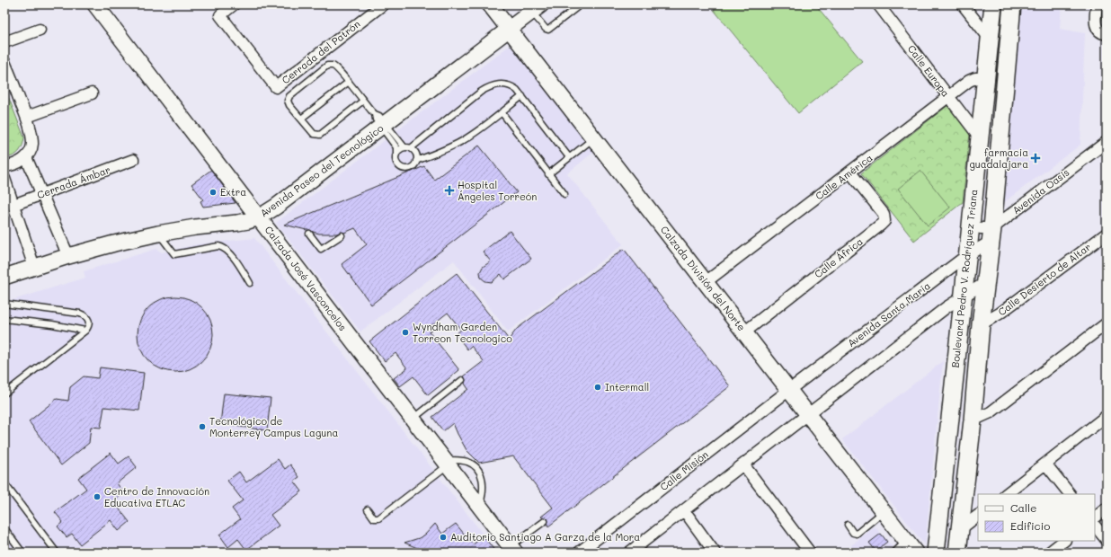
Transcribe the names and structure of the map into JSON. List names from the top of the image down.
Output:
{
  "streets": {
    "main road": [
      "Avenida Paseo del Tecnológico",
      "Calzada José Vasconcelos",
      "Calzada División del Norte",
      "Boulevard Pedro V. Rodríguez Triana"
    ],
    "street": [
      "Cerrada del Patrón",
      "Calle Europa",
      "Calle América",
      "Cerrada Ámbar",
      "Avenida Oasis",
      "Calle África",
      "Calle Desierto de Altar",
      "Avenida Santa María",
      "Calle Misión"
    ]
  },
  "crossings": [
    ["Calle Europa", "Calle América"],
    ["Calle Europa", "Boulevard Pedro V. Rodríguez Triana"],
    ["Avenida Paseo del Tecnológico", "Calzada José Vasconcelos"],
    ["Avenida Paseo del Tecnológico", "Calzada División del Norte"],
    ["Calle América", "Calle África"],
    ["Calle América", "Calzada División del Norte"],
    ["Calle América", "Boulevard Pedro V. Rodríguez Triana"],
    ["Avenida Oasis", "Avenida Santa María"],
    ["Calle África", "Calzada División del Norte"],
    ["Calzada División del Norte", "Avenida Santa María"],
    ["Calzada División del Norte", "Calle Misión"],
    ["Boulevard Pedro V. Rodríguez Triana", "Avenida Santa María"],
    ["Avenida Santa María", "Calle Misión"]
  ],
  "places": {
    "health": ["farmacia guadalajara", "Hospital Ángeles Torreón"],
    "other": [
      "Extra",
      "Wyndham Garden Torreon Tecnologico",
      "Intermall",
      "Tecnológico de Monterrey Campus Laguna",
      "Centro de Innovación Educativa ETLAC",
      "Auditorio Santiago A Garza de la Mora"
    ]
  },
  "legend": ["Calle", "Edificio"]
}
